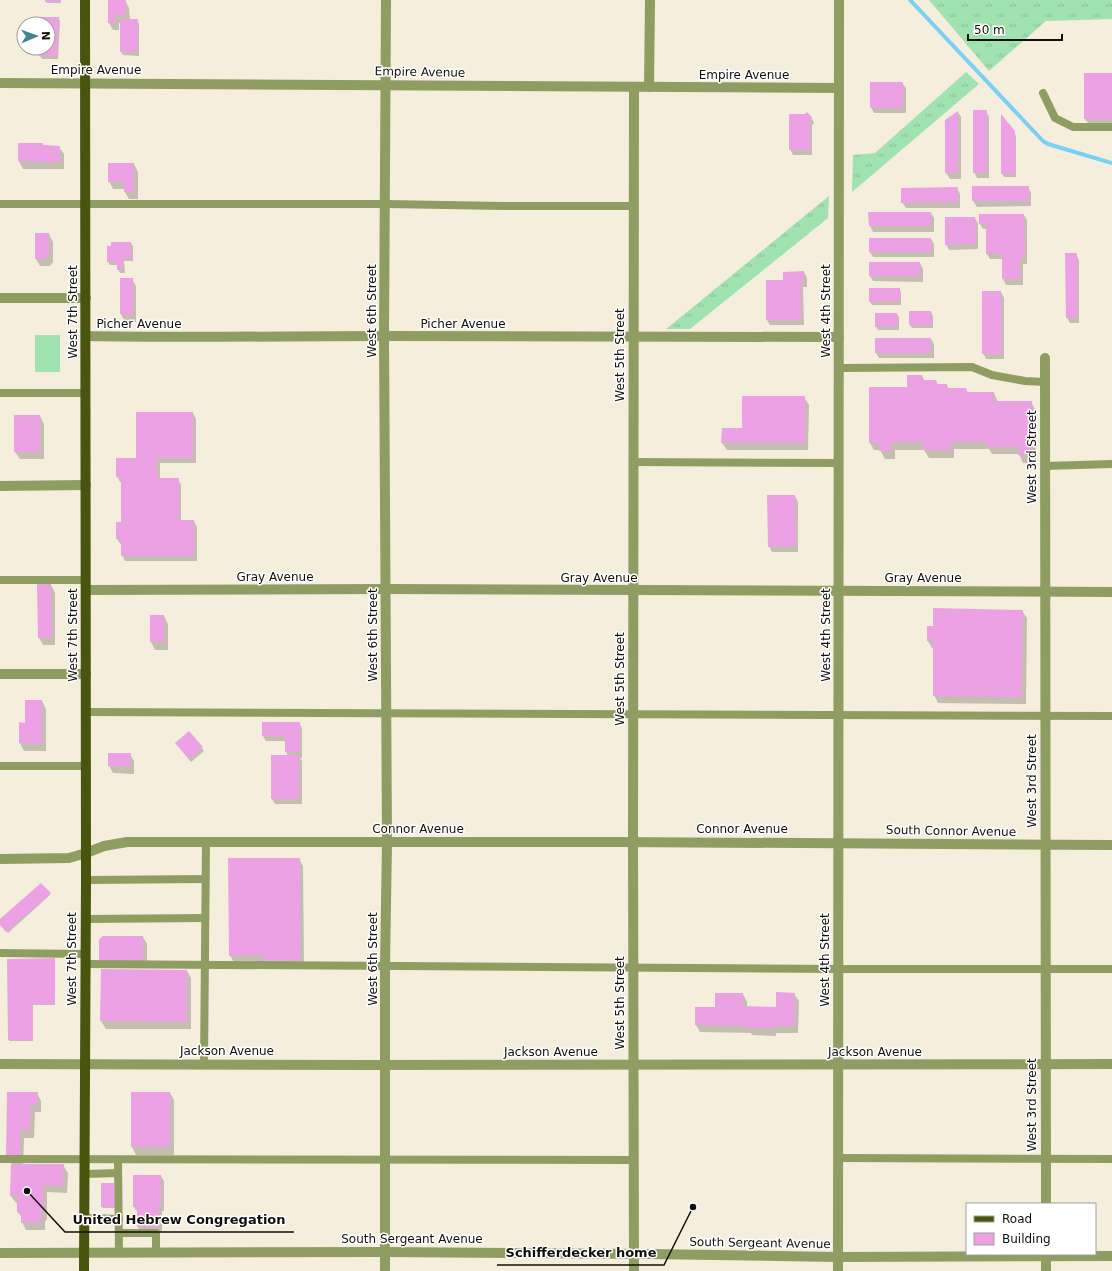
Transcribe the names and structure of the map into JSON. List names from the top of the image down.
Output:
{
  "streets": {
    "main road": ["West 7th Street"],
    "street": [
      "Empire Avenue",
      "West 6th Street",
      "West 4th Street",
      "Picher Avenue",
      "West 5th Street",
      "West 3rd Street",
      "Gray Avenue",
      "Connor Avenue",
      "South Connor Avenue",
      "Jackson Avenue",
      "South Sergeant Avenue"
    ]
  },
  "crossings": [
    ["Empire Avenue", "West 6th Street"],
    ["Empire Avenue", "West 4th Street"],
    ["Empire Avenue", "West 7th Street"],
    ["Empire Avenue", "West 5th Street"],
    ["West 6th Street", "Picher Avenue"],
    ["West 6th Street", "Gray Avenue"],
    ["West 6th Street", "Connor Avenue"],
    ["West 6th Street", "Jackson Avenue"],
    ["West 6th Street", "South Sergeant Avenue"],
    ["West 4th Street", "Picher Avenue"],
    ["West 4th Street", "Gray Avenue"],
    ["West 4th Street", "Connor Avenue"],
    ["West 4th Street", "South Connor Avenue"],
    ["West 4th Street", "Jackson Avenue"],
    ["West 4th Street", "South Sergeant Avenue"],
    ["West 7th Street", "Picher Avenue"],
    ["West 7th Street", "Gray Avenue"],
    ["West 7th Street", "Connor Avenue"],
    ["West 7th Street", "Jackson Avenue"],
    ["West 7th Street", "South Sergeant Avenue"],
    ["Picher Avenue", "West 5th Street"],
    ["West 5th Street", "Gray Avenue"],
    ["West 5th Street", "Connor Avenue"],
    ["West 5th Street", "Jackson Avenue"],
    ["West 5th Street", "South Sergeant Avenue"],
    ["West 3rd Street", "Gray Avenue"],
    ["West 3rd Street", "South Connor Avenue"],
    ["West 3rd Street", "Jackson Avenue"],
    ["Connor Avenue", "South Connor Avenue"]
  ],
  "places": ["United Hebrew Congregation", "Schifferdecker home"],
  "legend": ["Road", "Building"],
  "scale_bar": "50 m",
  "north": "right"
}
